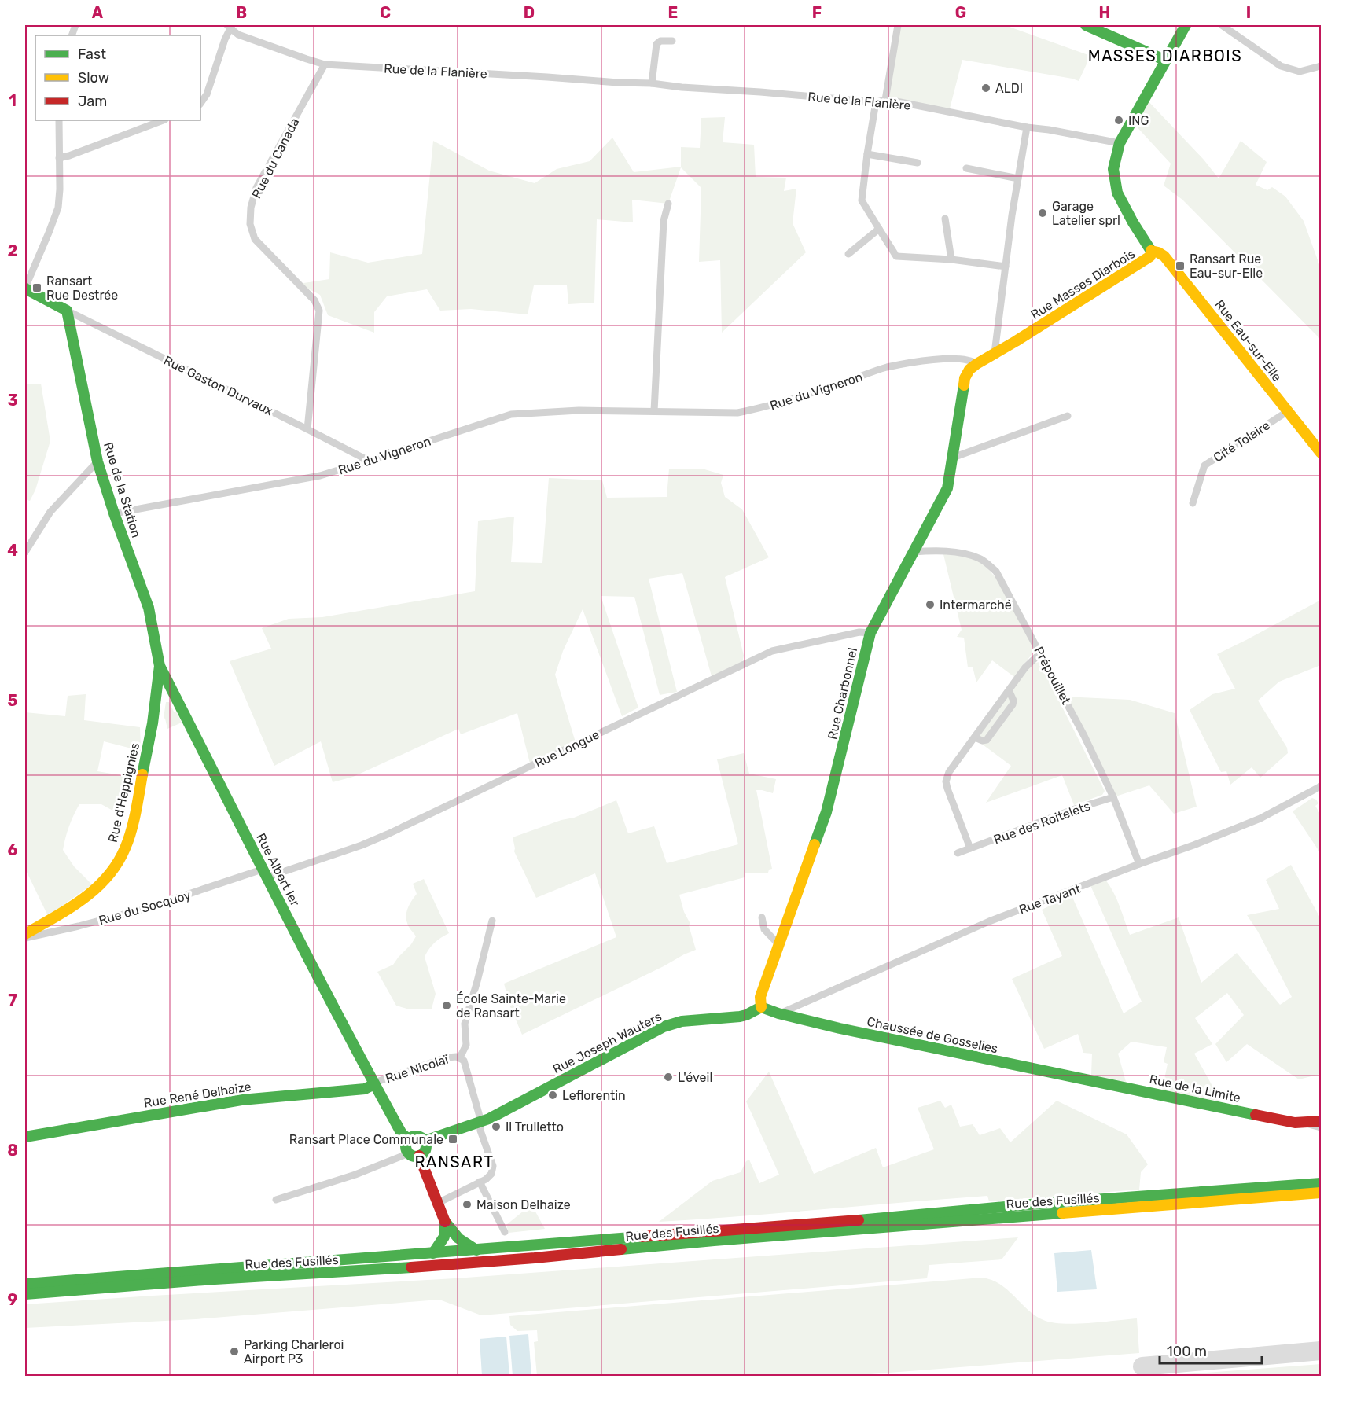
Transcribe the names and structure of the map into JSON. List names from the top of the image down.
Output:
{
  "streets": {
    "main road": [
      "Rue Masses Diarbois",
      "Rue Eau-sur-Elle",
      "Rue de la Station",
      "Rue Charbonnel",
      "Rue d'Heppignies",
      "Rue Albert Ier",
      "Chaussée de Gosselies",
      "Rue Joseph Wauters",
      "Rue de la Limite",
      "Rue René Delhaize",
      "Rue des Fusillés"
    ],
    "street": [
      "Rue de la Flanière",
      "Rue du Canada",
      "Rue Gaston Durvaux",
      "Rue du Vigneron",
      "Cité Tolaire",
      "Prépouillet",
      "Rue Longue",
      "Rue des Roitelets",
      "Rue Tayant",
      "Rue du Socquoy",
      "Rue Nicolaï"
    ]
  },
  "crossings": [
    ["Rue de la Flanière", "Rue du Canada"],
    ["Rue de la Flanière", "Rue Masses Diarbois"],
    ["Rue du Canada", "Rue Gaston Durvaux"],
    ["Rue Masses Diarbois", "Rue Eau-sur-Elle"],
    ["Rue Masses Diarbois", "Rue du Vigneron"],
    ["Rue Masses Diarbois", "Rue Charbonnel"],
    ["Rue Eau-sur-Elle", "Cité Tolaire"],
    ["Rue Gaston Durvaux", "Rue du Vigneron"],
    ["Rue Gaston Durvaux", "Rue de la Station"],
    ["Rue du Vigneron", "Rue de la Station"],
    ["Rue du Vigneron", "Rue Charbonnel"],
    ["Rue de la Station", "Rue d'Heppignies"],
    ["Rue de la Station", "Rue Albert Ier"],
    ["Prépouillet", "Rue Charbonnel"],
    ["Prépouillet", "Rue des Roitelets"],
    ["Prépouillet", "Rue Tayant"],
    ["Rue Charbonnel", "Rue Longue"],
    ["Rue Charbonnel", "Rue Joseph Wauters"],
    ["Rue Longue", "Rue Albert Ier"],
    ["Rue Longue", "Rue du Socquoy"],
    ["Rue d'Heppignies", "Rue Albert Ier"],
    ["Rue Albert Ier", "Rue du Socquoy"],
    ["Rue Albert Ier", "Rue Joseph Wauters"],
    ["Rue Albert Ier", "Rue Nicolaï"],
    ["Rue Albert Ier", "Rue René Delhaize"],
    ["Rue Tayant", "Chaussée de Gosselies"],
    ["Chaussée de Gosselies", "Rue de la Limite"],
    ["Rue Joseph Wauters", "Rue Nicolaï"],
    ["Rue Nicolaï", "Rue René Delhaize"]
  ],
  "districts": ["MASSES DIARBOIS", "RANSART"],
  "places": {
    "other": [
      "ALDI",
      "ING",
      "Garage Latelier sprl",
      "Intermarché",
      "École Sainte-Marie de Ransart",
      "L'éveil",
      "Leflorentin",
      "Il Trulletto",
      "Maison Delhaize",
      "Parking Charleroi Airport P3"
    ],
    "transit": ["Ransart Rue Eau-sur-Elle", "Ransart Rue Destrée", "Ransart Place Communale"]
  },
  "legend": ["Fast", "Slow", "Jam"],
  "scale_bar": "100 m",
  "grid": {
    "columns": [
      "A",
      "B",
      "C",
      "D",
      "E",
      "F",
      "G",
      "H",
      "I"
    ],
    "rows": [
      "1",
      "2",
      "3",
      "4",
      "5",
      "6",
      "7",
      "8",
      "9"
    ]
  }
}
